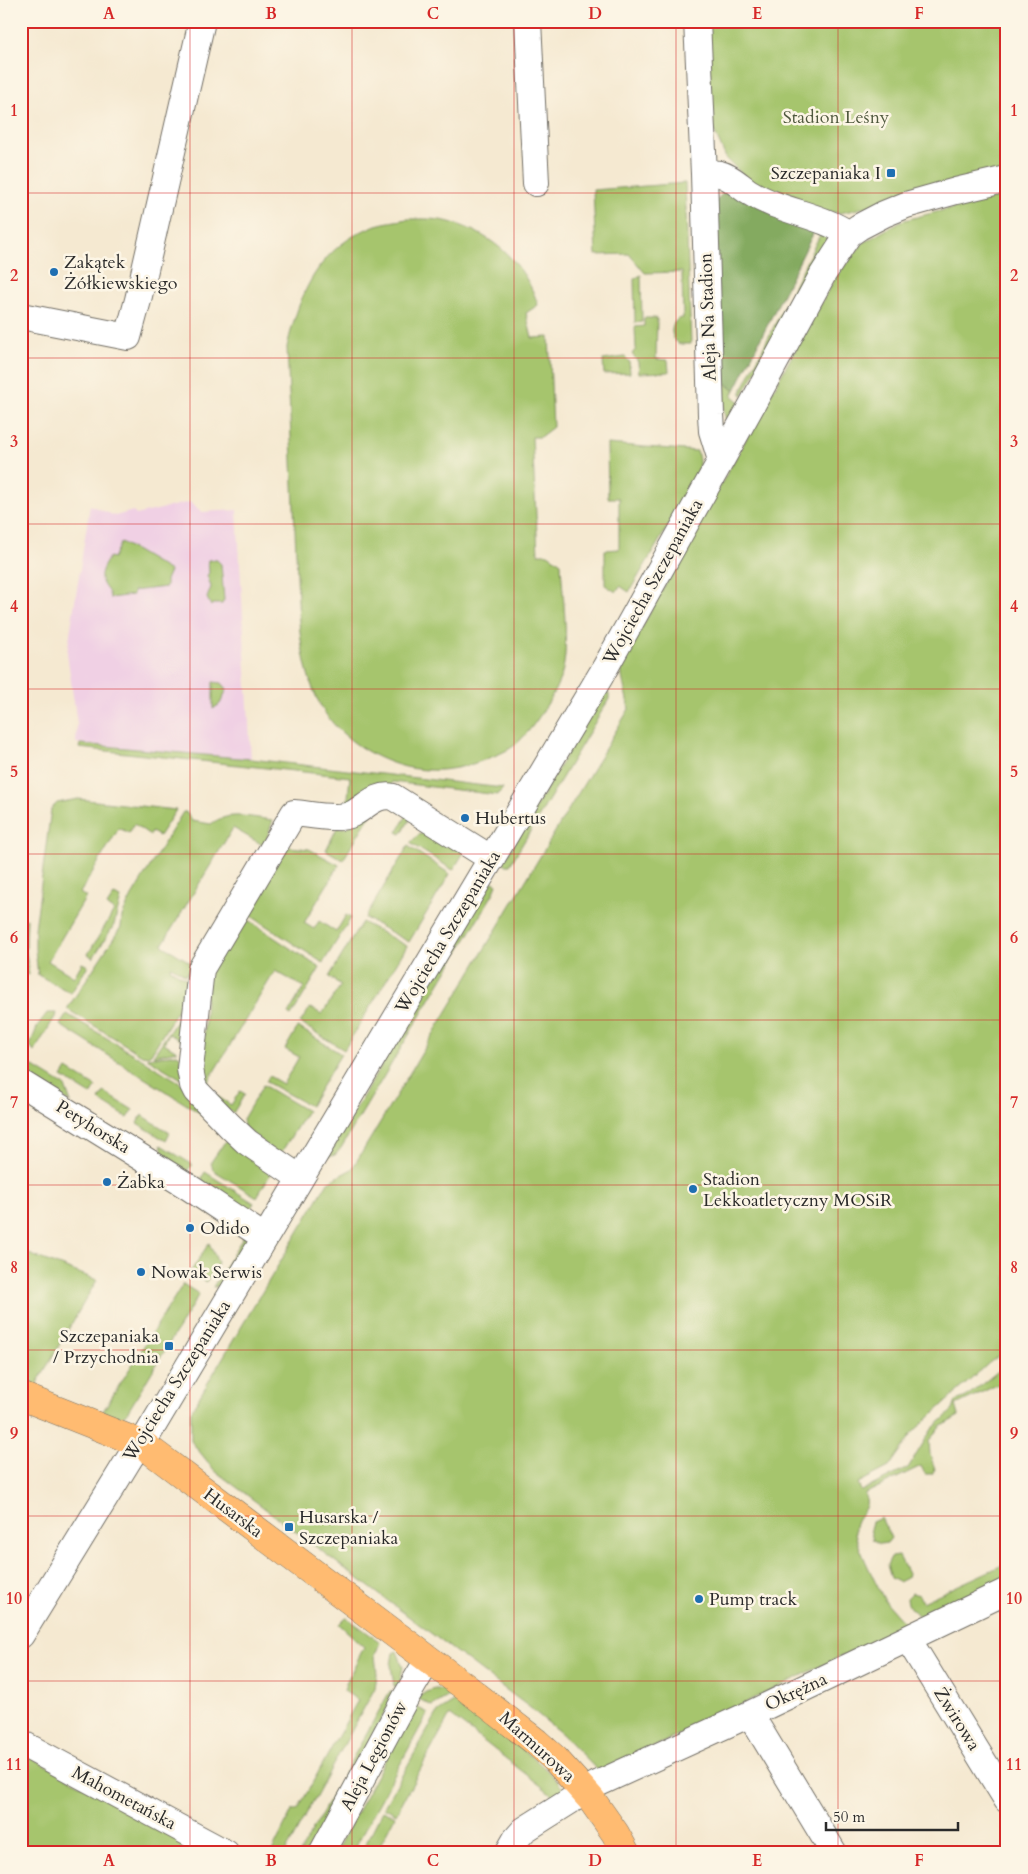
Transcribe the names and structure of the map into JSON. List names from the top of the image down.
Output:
{
  "streets": {
    "main road": ["Husarska", "Marmurowa"],
    "street": [
      "Aleja Na Stadion",
      "Wojciecha Szczepaniaka",
      "Petyhorska",
      "Okrężna",
      "Żwirowa",
      "Aleja Legionów",
      "Mahometańska"
    ]
  },
  "crossings": [
    ["Aleja Na Stadion", "Wojciecha Szczepaniaka"],
    ["Wojciecha Szczepaniaka", "Petyhorska"],
    ["Wojciecha Szczepaniaka", "Husarska"],
    ["Husarska", "Marmurowa"],
    ["Husarska", "Aleja Legionów"],
    ["Okrężna", "Żwirowa"],
    ["Okrężna", "Marmurowa"],
    ["Marmurowa", "Aleja Legionów"]
  ],
  "parks": ["Stadion Leśny"],
  "places": {
    "transit": ["Szczepaniaka I", "Szczepaniaka / Przychodnia", "Husarska / Szczepaniaka"],
    "other": [
      "Zakątek Żółkiewskiego",
      "Hubertus",
      "Żabka",
      "Stadion Lekkoatletyczny MOSiR",
      "Odido",
      "Nowak Serwis",
      "Pump track"
    ]
  },
  "scale_bar": "50 m",
  "grid": {
    "columns": [
      "A",
      "B",
      "C",
      "D",
      "E",
      "F"
    ],
    "rows": [
      "1",
      "2",
      "3",
      "4",
      "5",
      "6",
      "7",
      "8",
      "9",
      "10",
      "11"
    ]
  }
}
